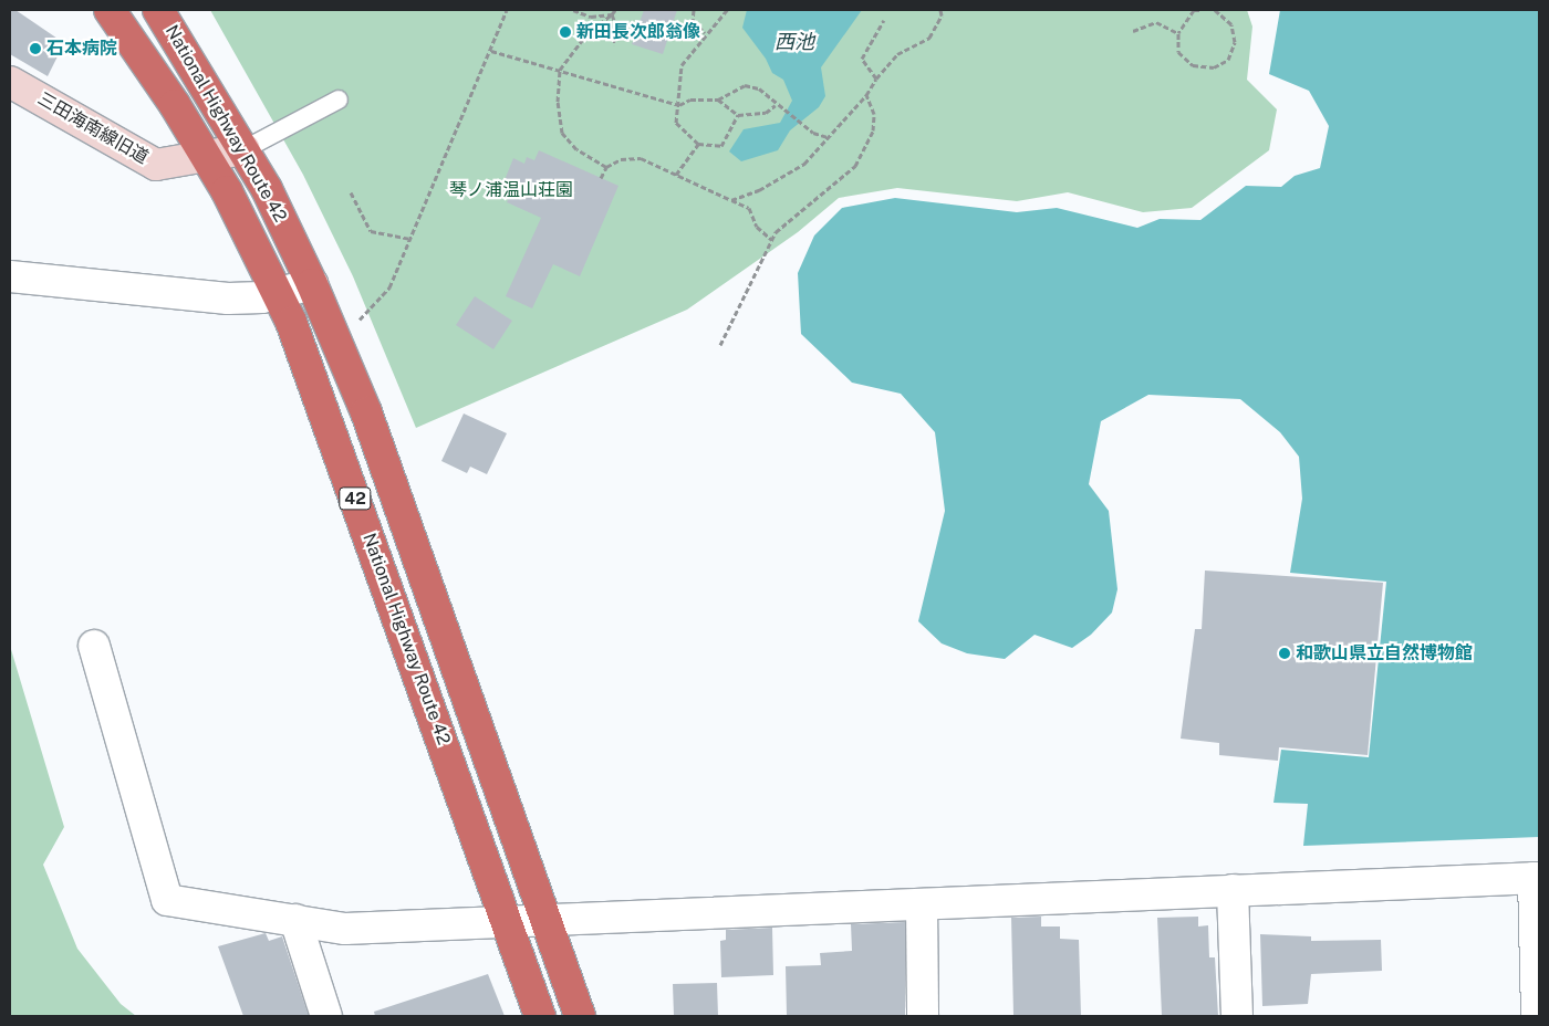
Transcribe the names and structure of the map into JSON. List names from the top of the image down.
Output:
{
  "streets": {
    "highway": ["National Highway Route 42", "42"],
    "street": ["三田海南線旧道"]
  },
  "crossings": [
    ["National Highway Route 42", "三田海南線旧道"]
  ],
  "water": ["西池"],
  "parks": ["琴ノ浦温山荘園"],
  "places": ["新田長次郎翁像", "石本病院", "和歌山県立自然博物館"]
}
